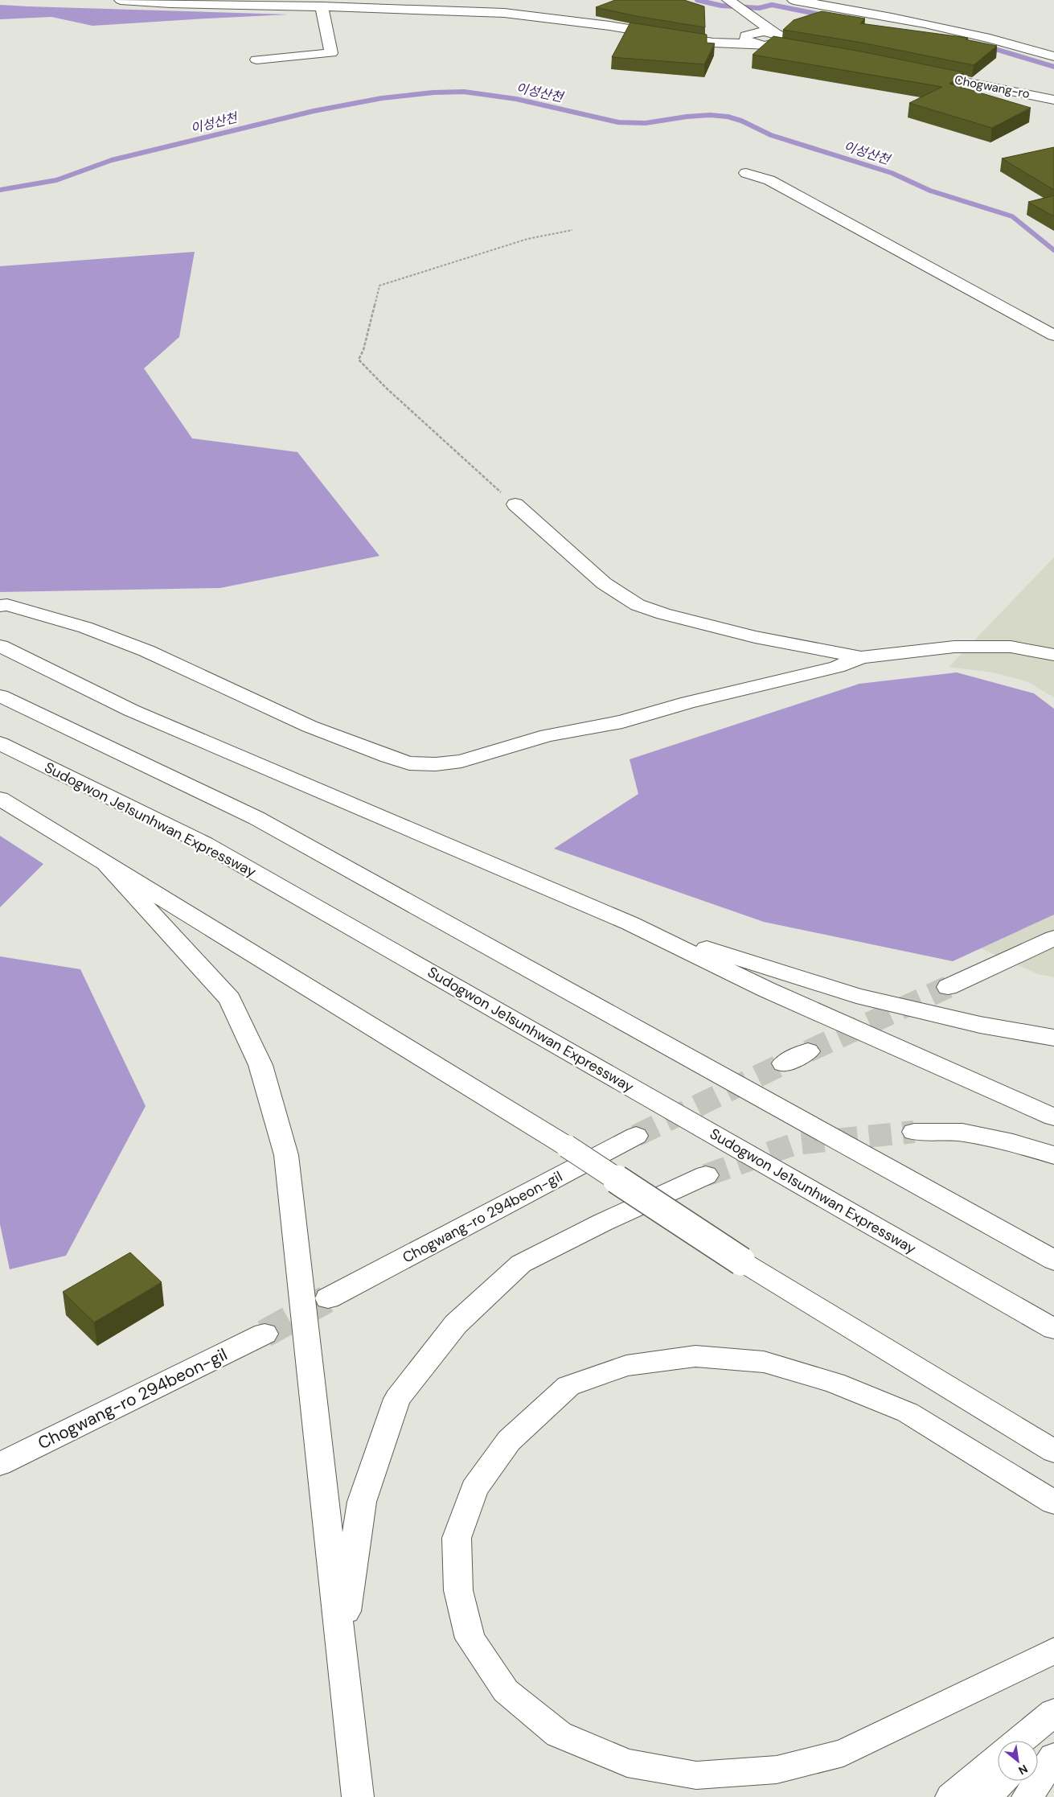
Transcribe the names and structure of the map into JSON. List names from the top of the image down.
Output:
{
  "streets": {
    "main road": ["Chogwang-ro", "Sudogwon Je1sunhwan Expressway", "Chogwang-ro 294beon-gil"]
  },
  "water": ["이성산천"],
  "north": "bottom right"
}
